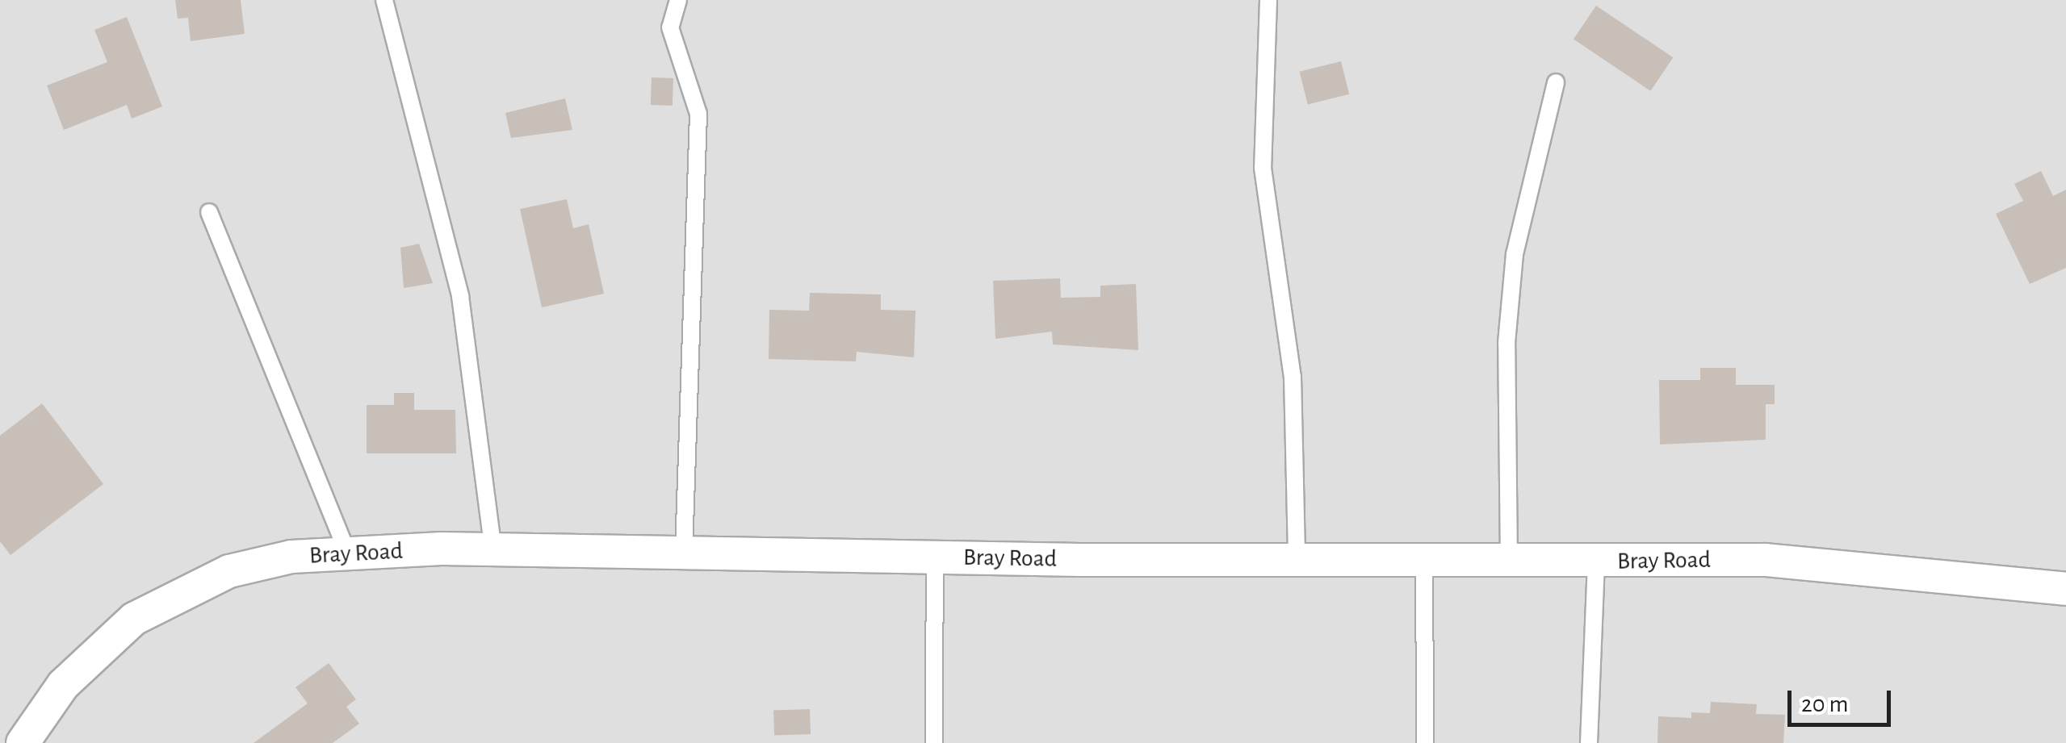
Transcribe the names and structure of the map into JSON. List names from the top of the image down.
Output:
{
  "streets": {
    "street": ["Bray Road"]
  },
  "scale_bar": "20 m"
}
